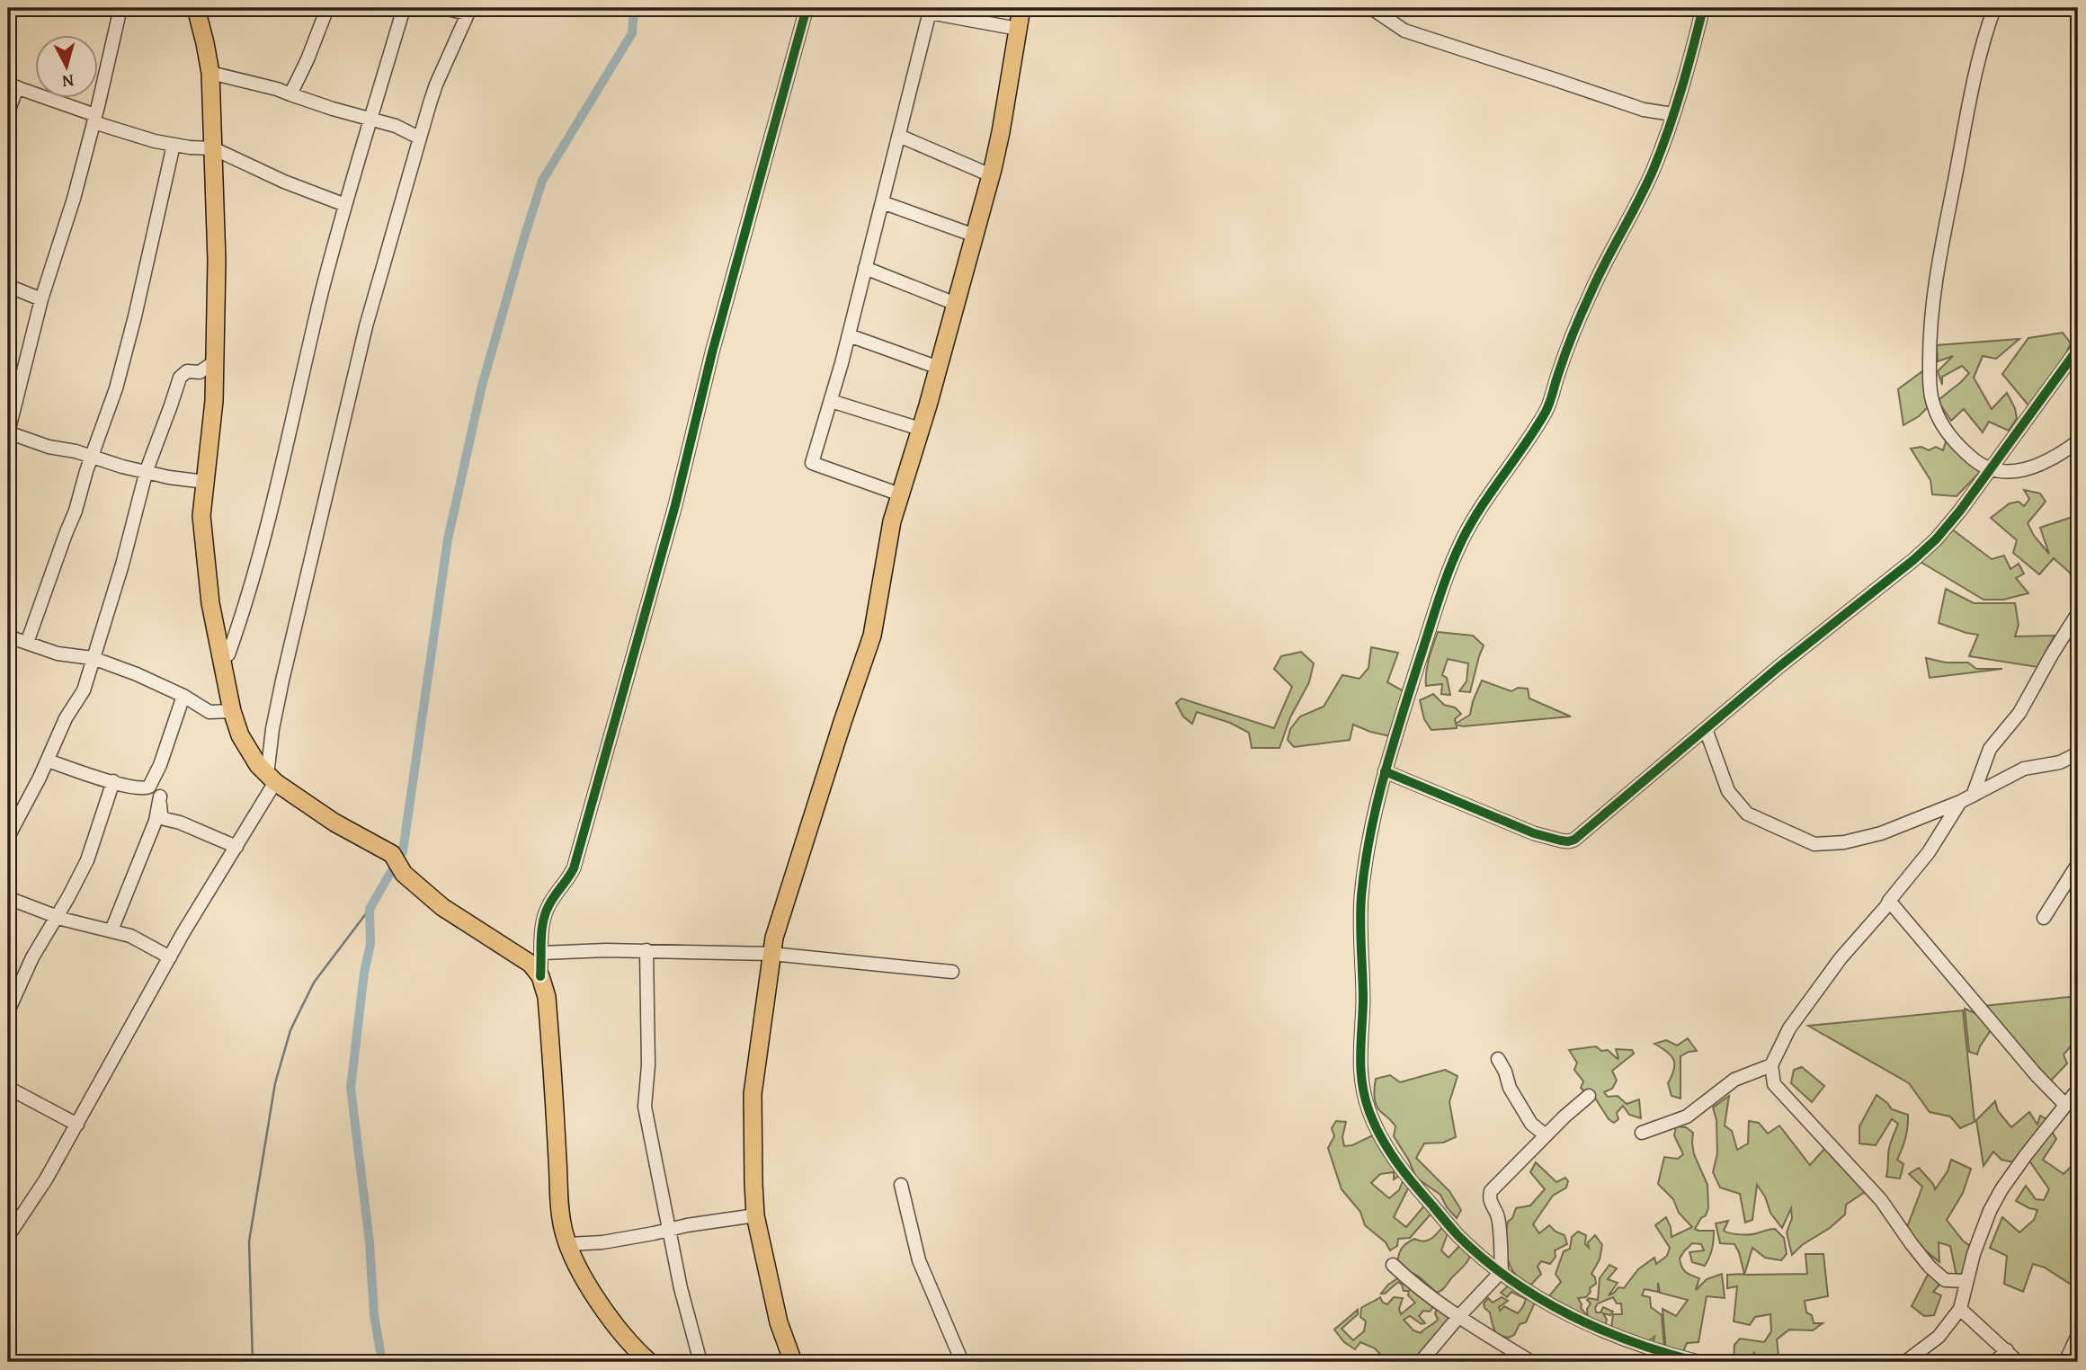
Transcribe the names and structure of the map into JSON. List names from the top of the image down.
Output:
{
  "north": "bottom"
}
